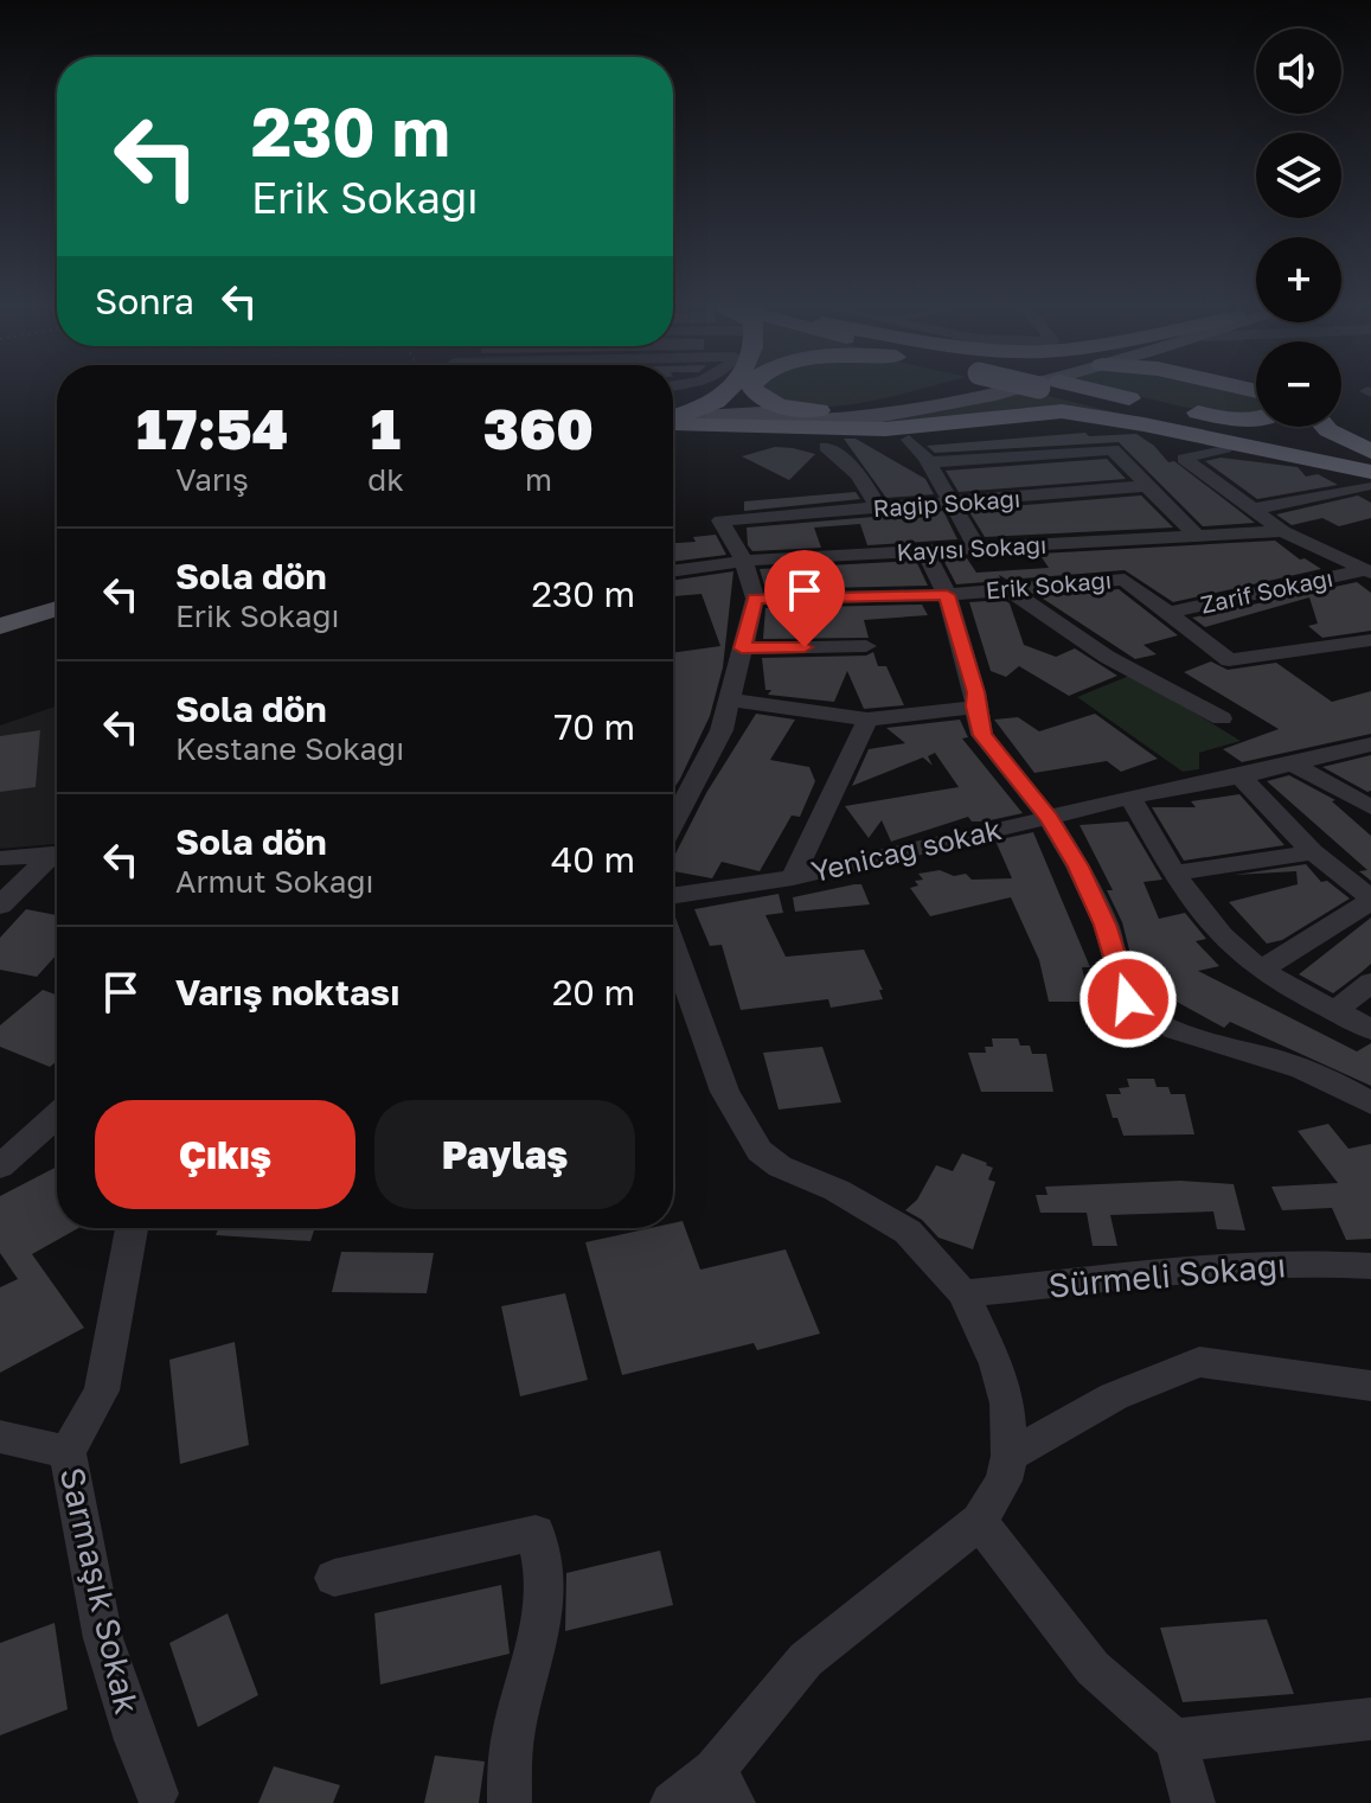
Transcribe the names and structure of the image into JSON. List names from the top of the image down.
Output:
{
  "streets": {
    "street": [
      "Ragip Sokağı",
      "Kayısı Sokağı",
      "Erik Sokağı",
      "Zarif Sokağı",
      "Yenicag sokak",
      "Sürmeli Sokağı",
      "Sarmaşık Sokak"
    ]
  },
  "crossings": [
    ["Ragip Sokağı", "Kayısı Sokağı"],
    ["Erik Sokağı", "Zarif Sokağı"]
  ],
  "page": {
    "map_buttons": ["+", "−"],
    "turn": ["230 m", "Erik Sokağı"],
    "then": "Sonra",
    "eta": [
      "17:54",
      "Varış",
      "1",
      "dk",
      "360",
      "m"
    ],
    "list": [
      {
        "name": "Sola dön",
        "note": "Erik Sokağı",
        "value": "230 m"
      },
      {
        "name": "Sola dön",
        "note": "Kestane Sokağı",
        "value": "70 m"
      },
      {
        "name": "Sola dön",
        "note": "Armut Sokağı",
        "value": "40 m"
      },
      {
        "name": "Varış noktası",
        "value": "20 m"
      }
    ],
    "buttons": ["Çıkış", "Paylaş"]
  }
}
